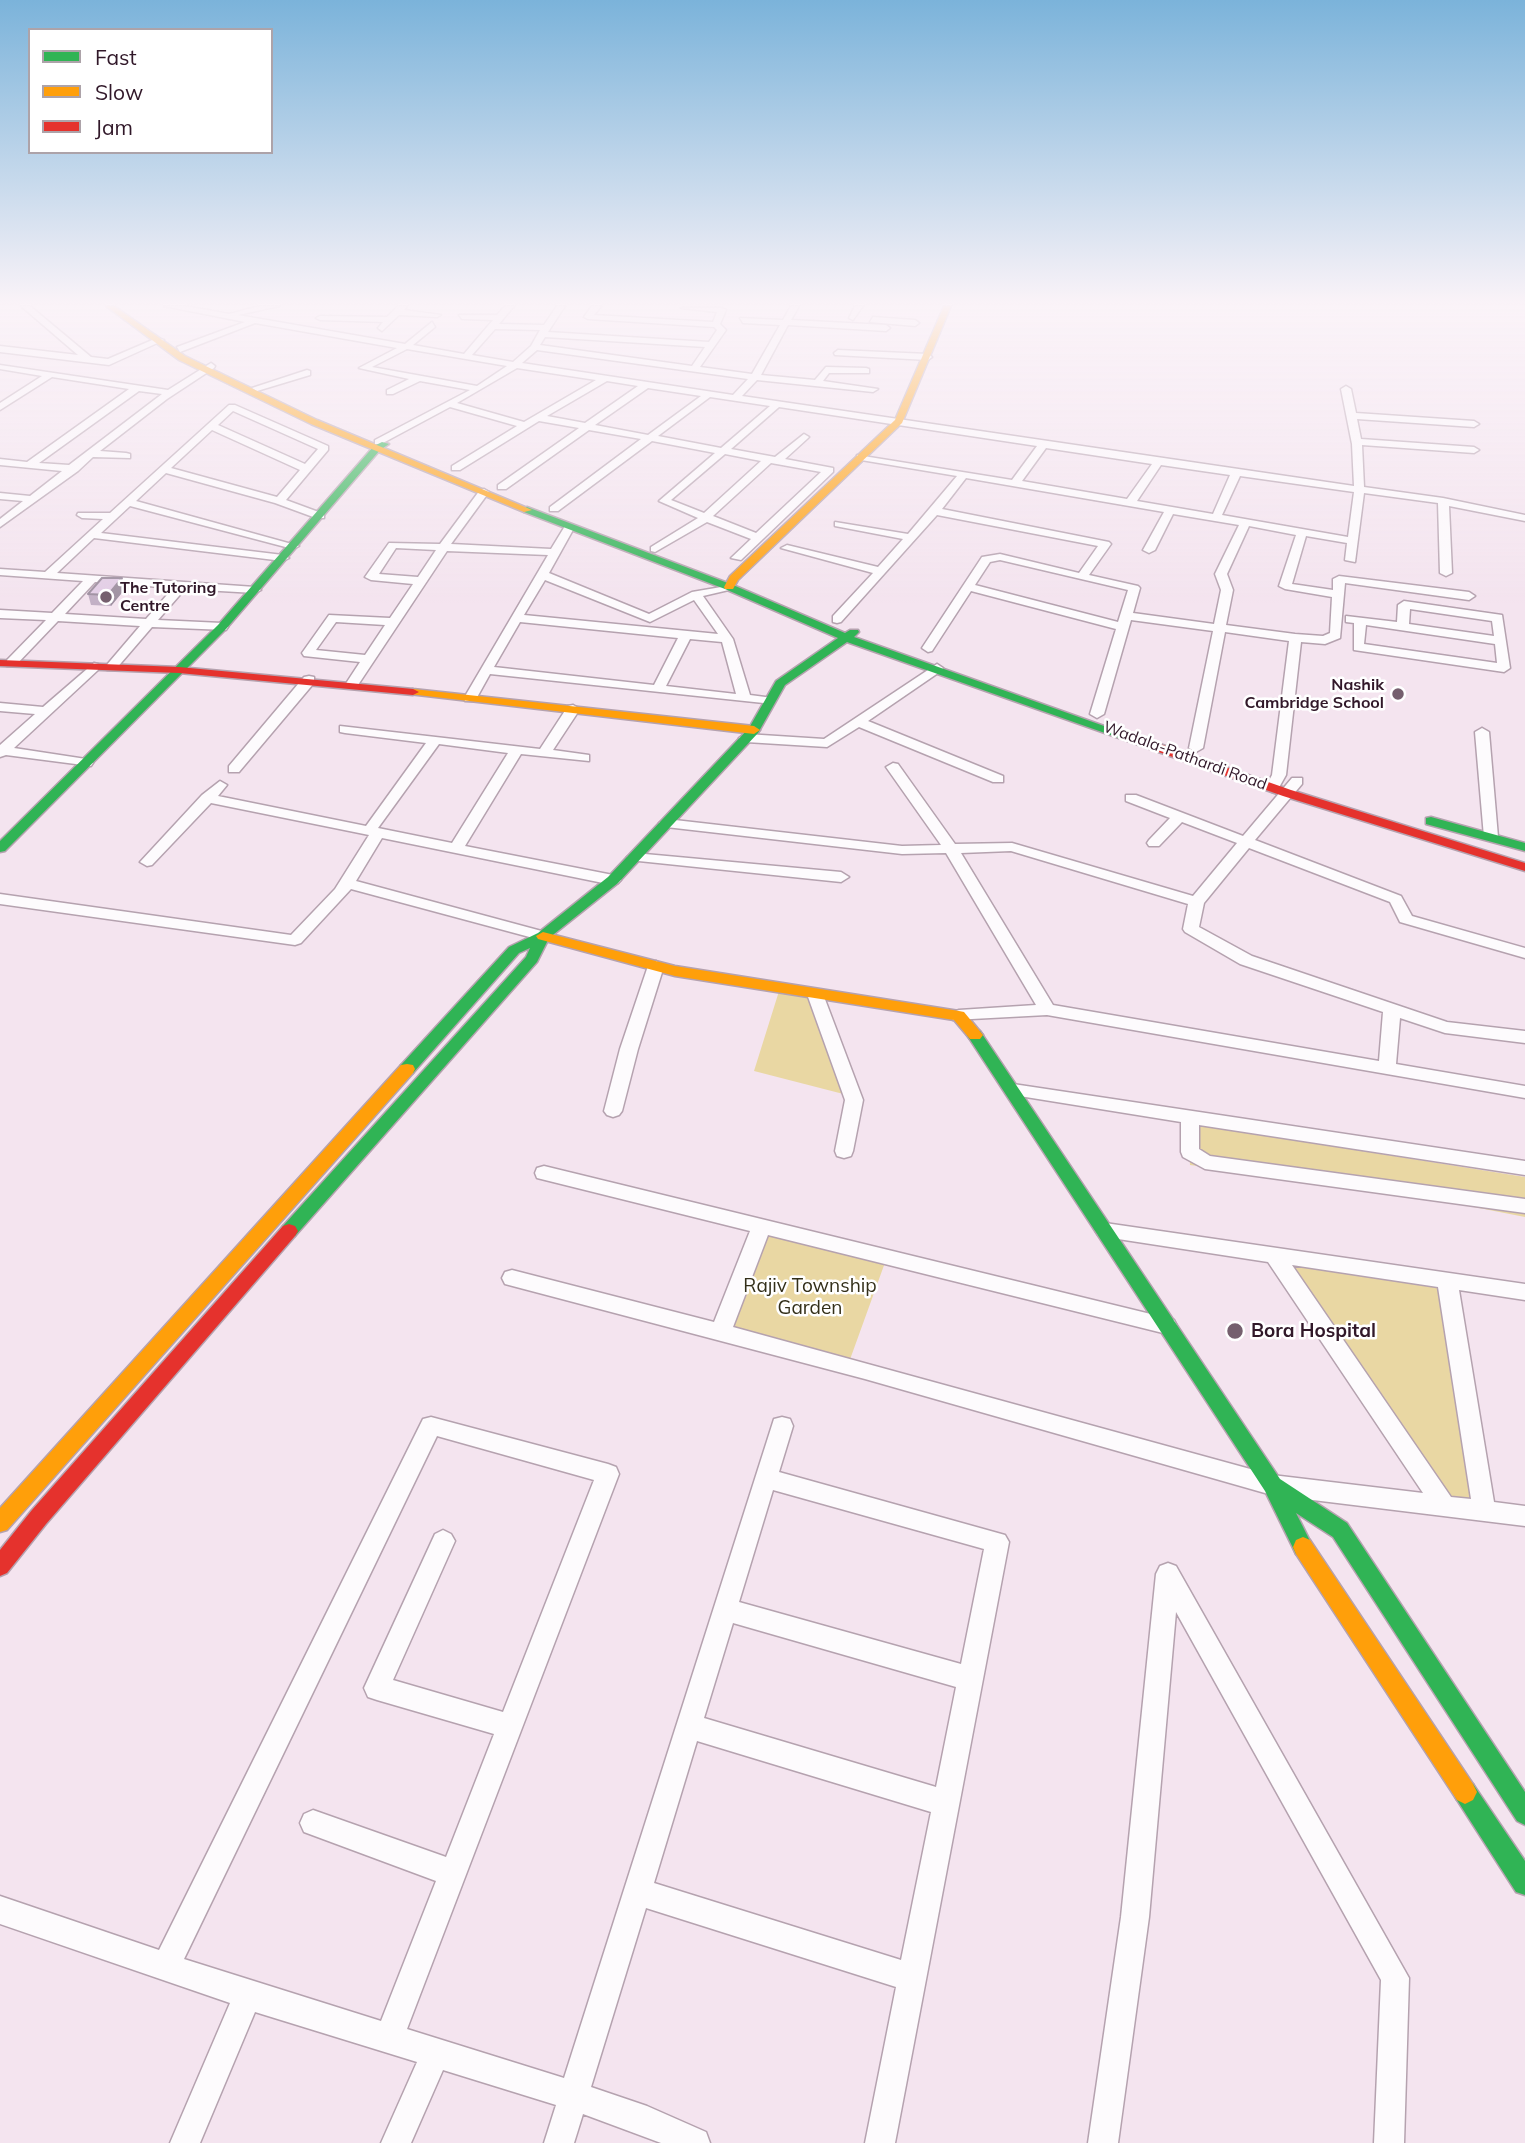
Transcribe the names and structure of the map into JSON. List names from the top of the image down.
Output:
{
  "streets": {
    "main road": ["Wadala-Pathardi Road"]
  },
  "parks": ["Rajiv Township Garden"],
  "places": ["The Tutoring Centre", "Nashik Cambridge School", "Bora Hospital"],
  "legend": ["Fast", "Slow", "Jam"]
}
